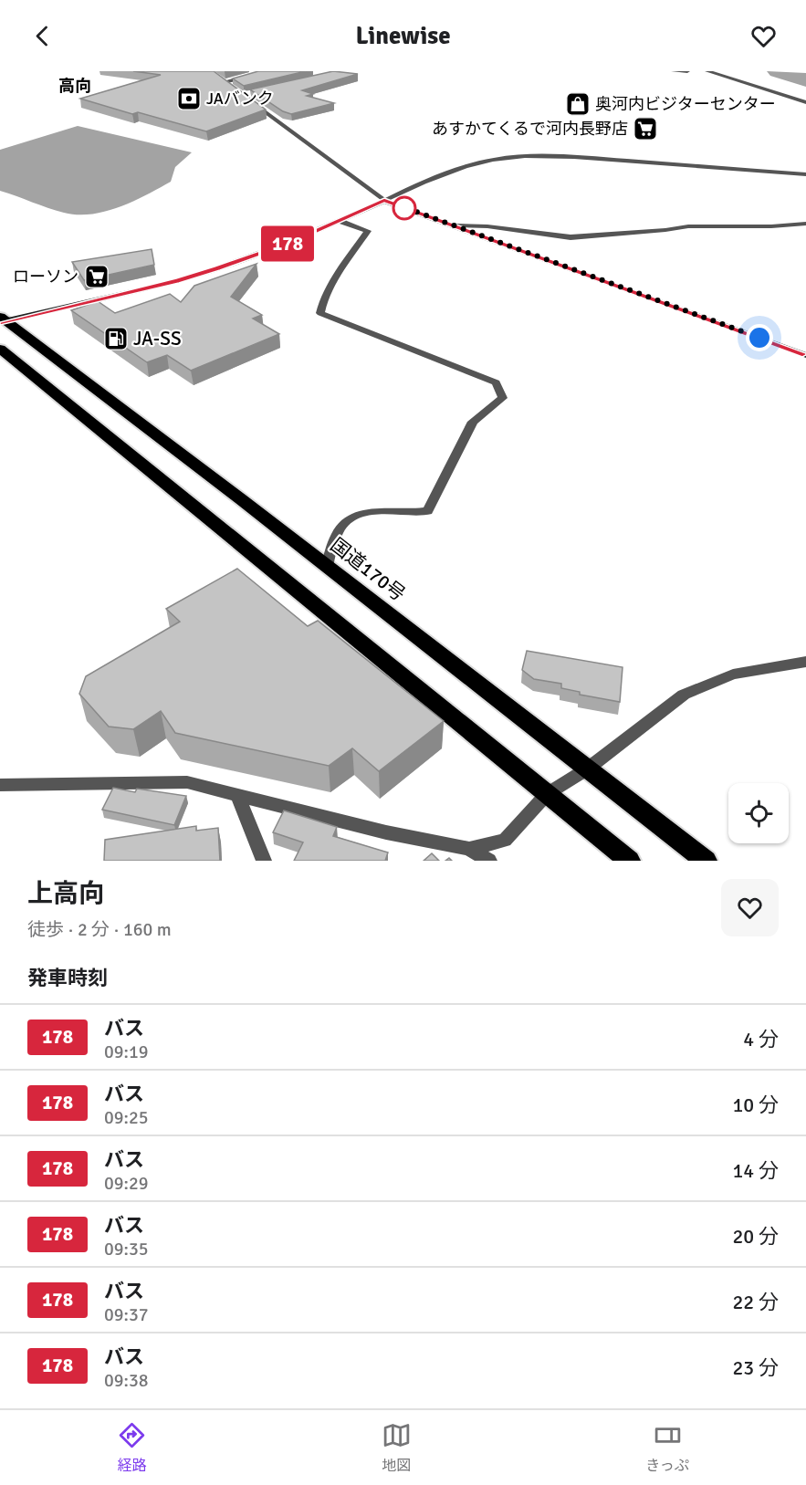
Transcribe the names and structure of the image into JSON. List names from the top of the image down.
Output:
{
  "streets": {
    "highway": ["国道170号"]
  },
  "districts": ["高向"],
  "places": {
    "bank": ["JAバンク"],
    "shop": ["奥河内ビジターセンター"],
    "supermarket": ["あすかてくるで河内長野店", "ローソン"],
    "fuel station": ["JA-SS"]
  },
  "lines": ["bus line 178"],
  "page": {
    "header": "Linewise",
    "on_map": "178",
    "heading": [
      ["上高向", "徒歩 · 2 分 · 160 m"],
      "発車時刻"
    ],
    "list": [
      {
        "mark": "178",
        "name": "バス",
        "note": "09:19",
        "value": "4 分"
      },
      {
        "mark": "178",
        "name": "バス",
        "note": "09:25",
        "value": "10 分"
      },
      {
        "mark": "178",
        "name": "バス",
        "note": "09:29",
        "value": "14 分"
      },
      {
        "mark": "178",
        "name": "バス",
        "note": "09:35",
        "value": "20 分"
      },
      {
        "mark": "178",
        "name": "バス",
        "note": "09:37",
        "value": "22 分"
      },
      {
        "mark": "178",
        "name": "バス",
        "note": "09:38",
        "value": "23 分"
      }
    ],
    "tabs": ["経路", "地図", "きっぷ"]
  }
}
